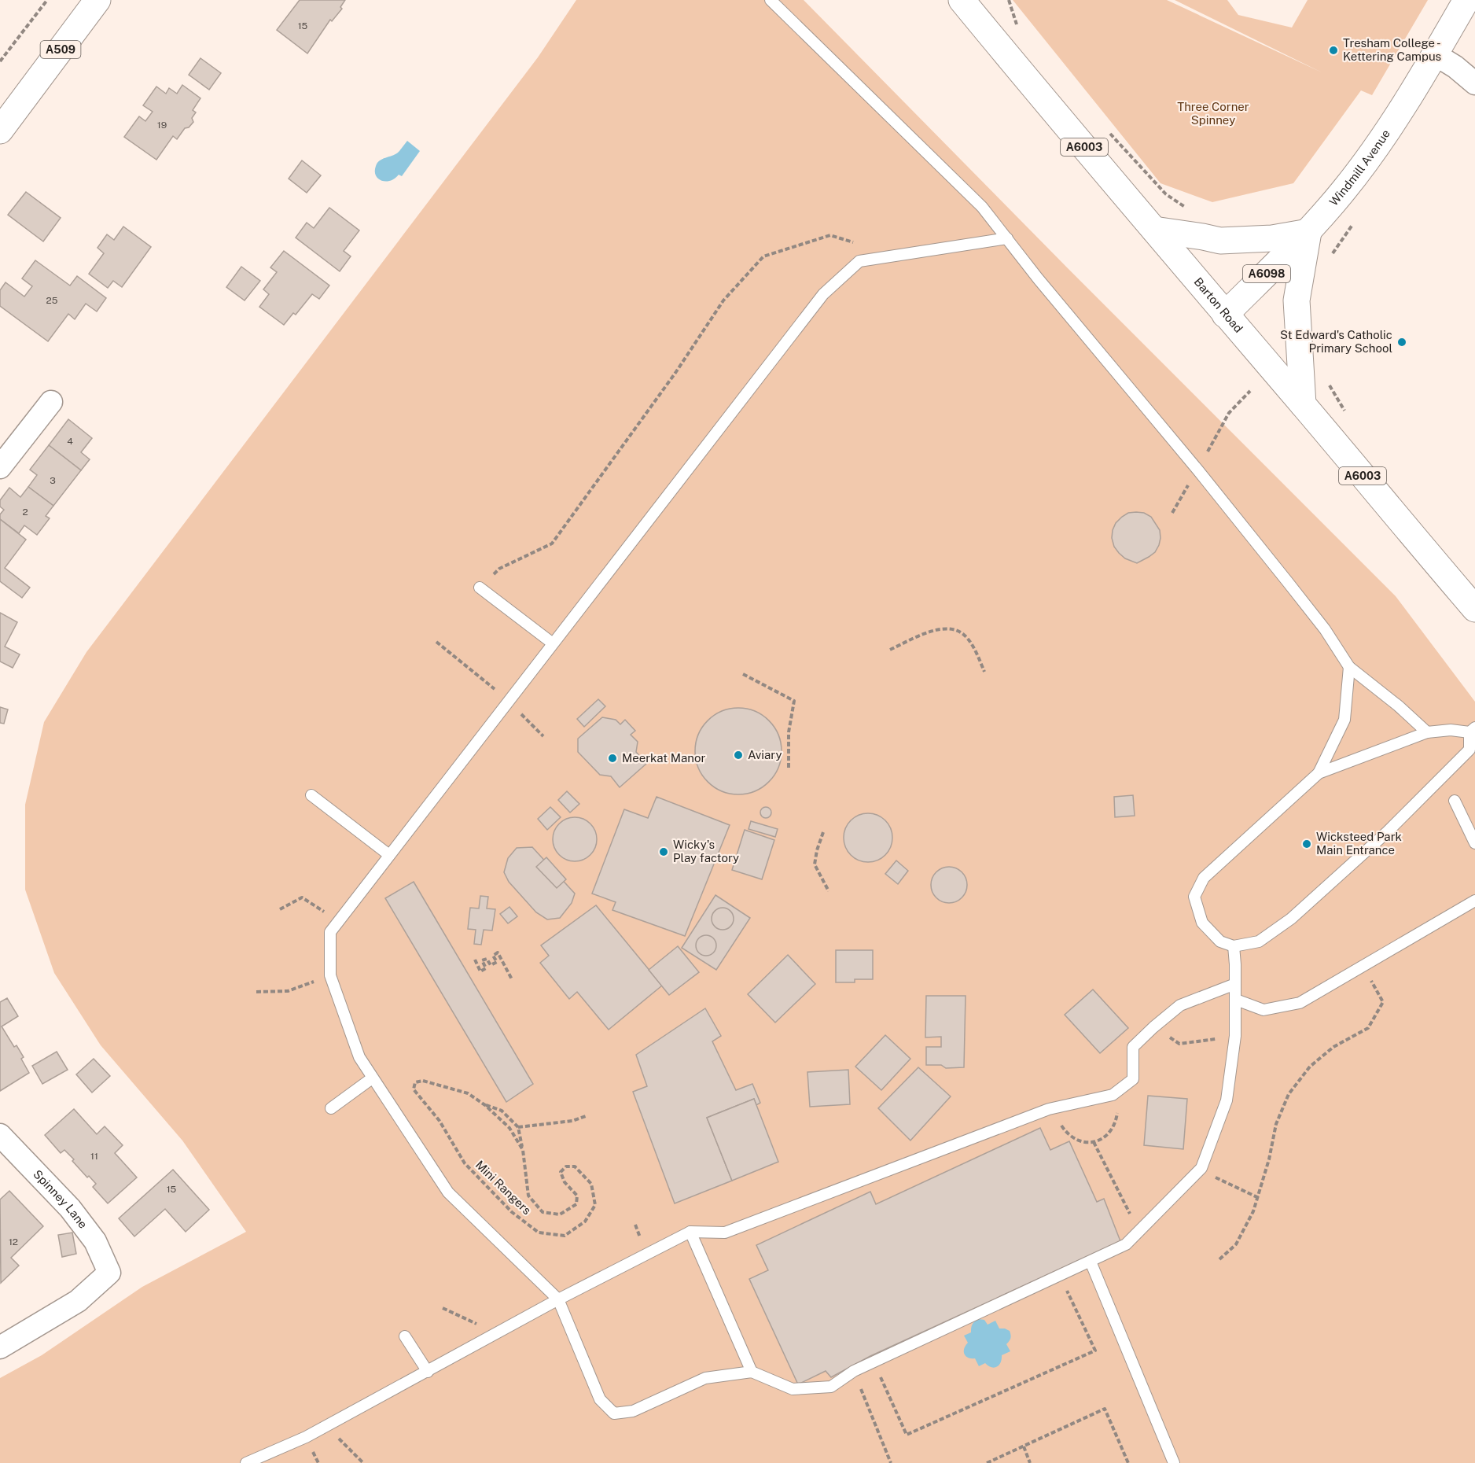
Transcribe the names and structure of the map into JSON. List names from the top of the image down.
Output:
{
  "streets": {
    "main road": [
      "A509",
      "A6003",
      "Windmill Avenue",
      "A6098",
      "Barton Road"
    ],
    "street": ["Spinney Lane"],
    "path": ["Mini Rangers"]
  },
  "crossings": [
    ["Windmill Avenue", "A6098"],
    ["Windmill Avenue", "Barton Road"],
    ["A6098", "Barton Road"]
  ],
  "parks": ["Three Corner Spinney"],
  "places": [
    "Tresham College - Kettering Campus",
    "St Edward's Catholic Primary School",
    "Aviary",
    "Meerkat Manor",
    "Wicksteed Park Main Entrance",
    "Wicky's Play factory"
  ],
  "house_numbers": [
    "15",
    "19",
    "25",
    "4",
    "3",
    "2",
    "11",
    "15",
    "12"
  ]
}
